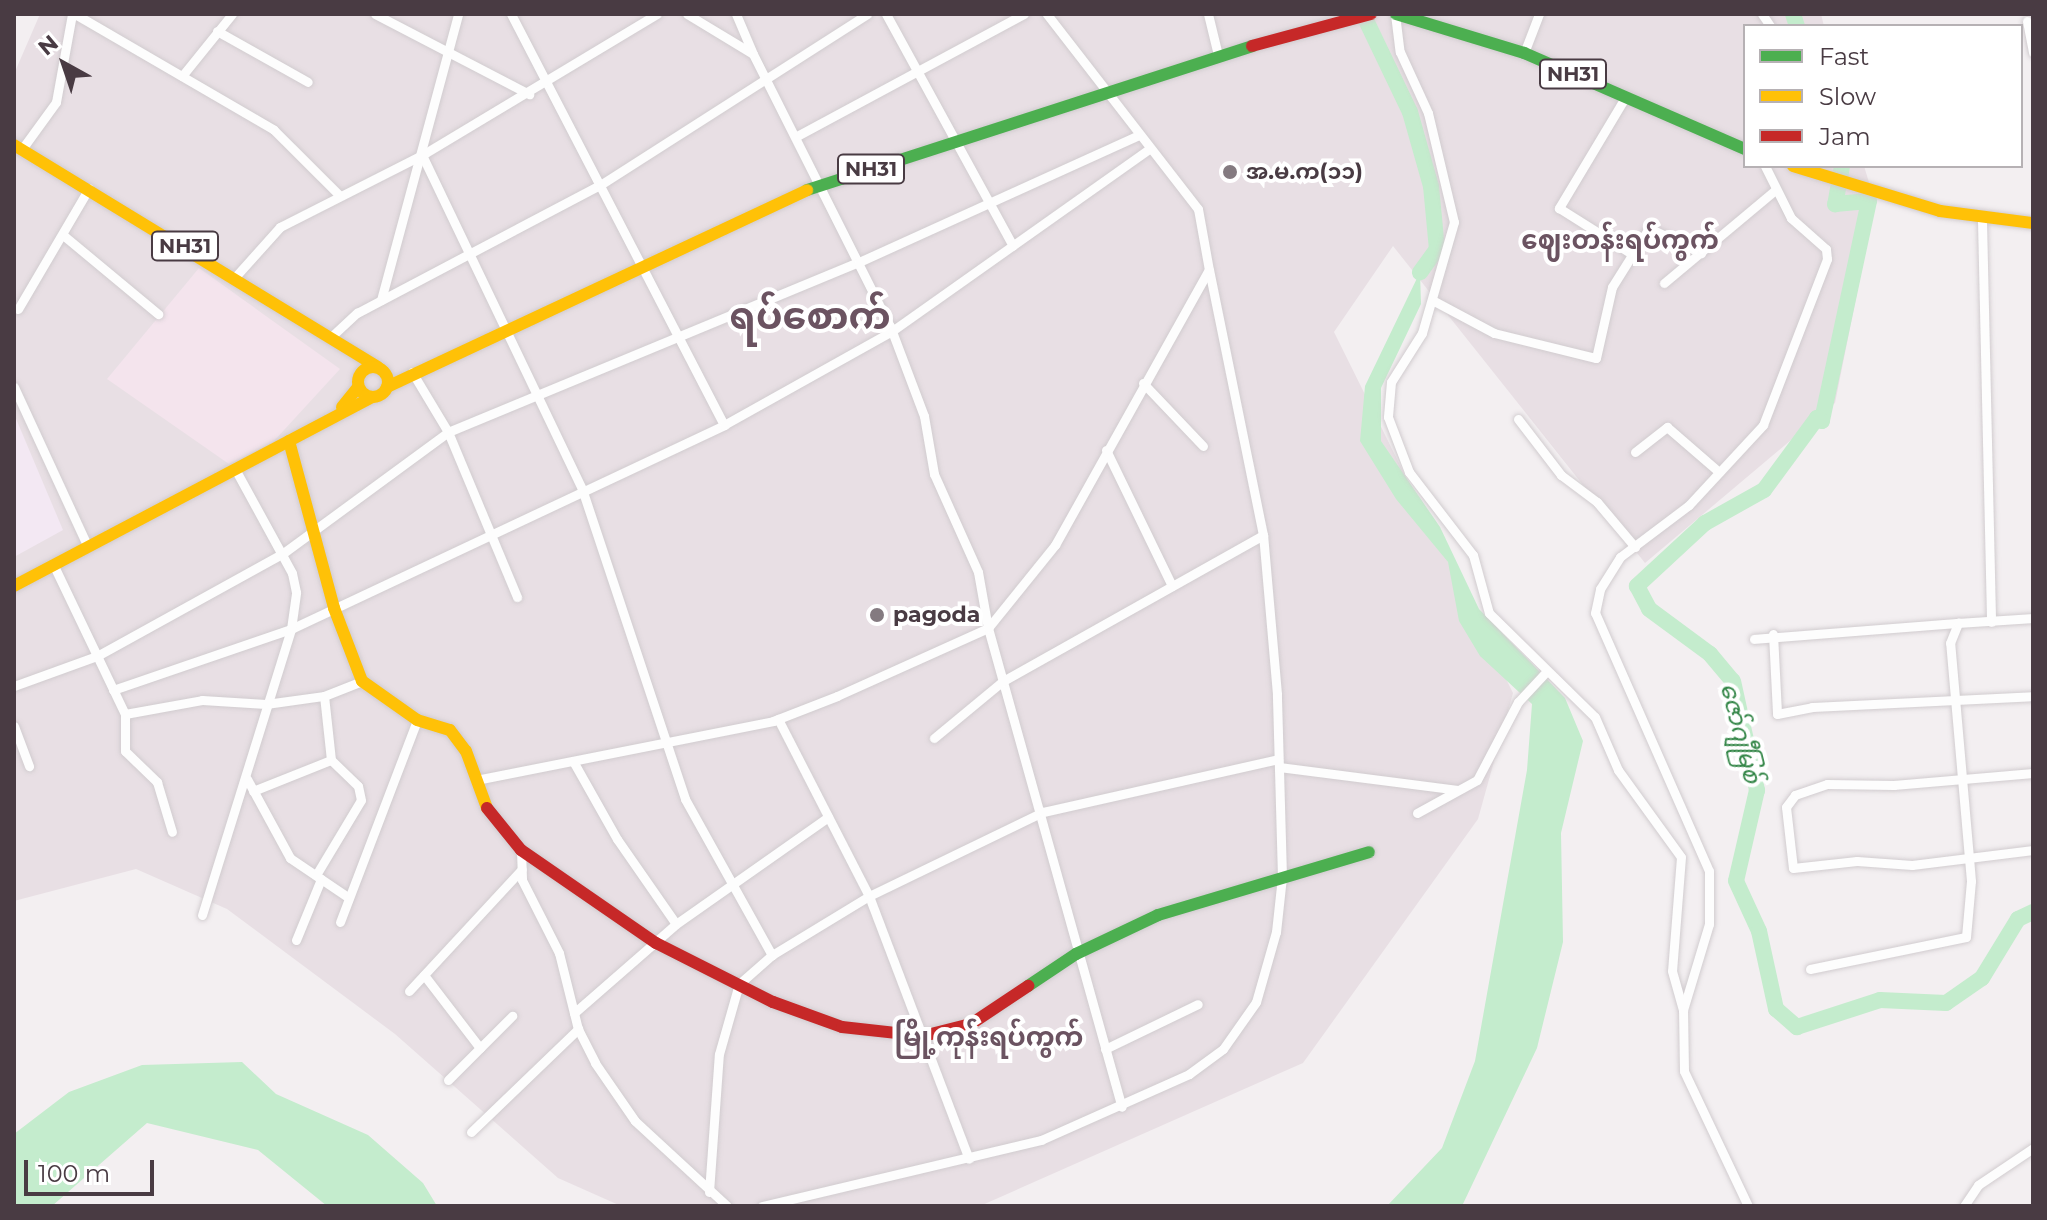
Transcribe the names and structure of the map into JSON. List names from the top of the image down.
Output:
{
  "streets": {
    "main road": ["NH31"]
  },
  "districts": ["ဈေးတန်းရပ်ကွက်", "ရပ်စောက်", "မြို့ကုန်းရပ်ကွက်"],
  "water": ["ဇော်ဂျီမြစ်"],
  "places": ["အ.မ.က(၁၁)", "pagoda"],
  "legend": ["Fast", "Slow", "Jam"],
  "scale_bar": "100 m",
  "north": "top left"
}
